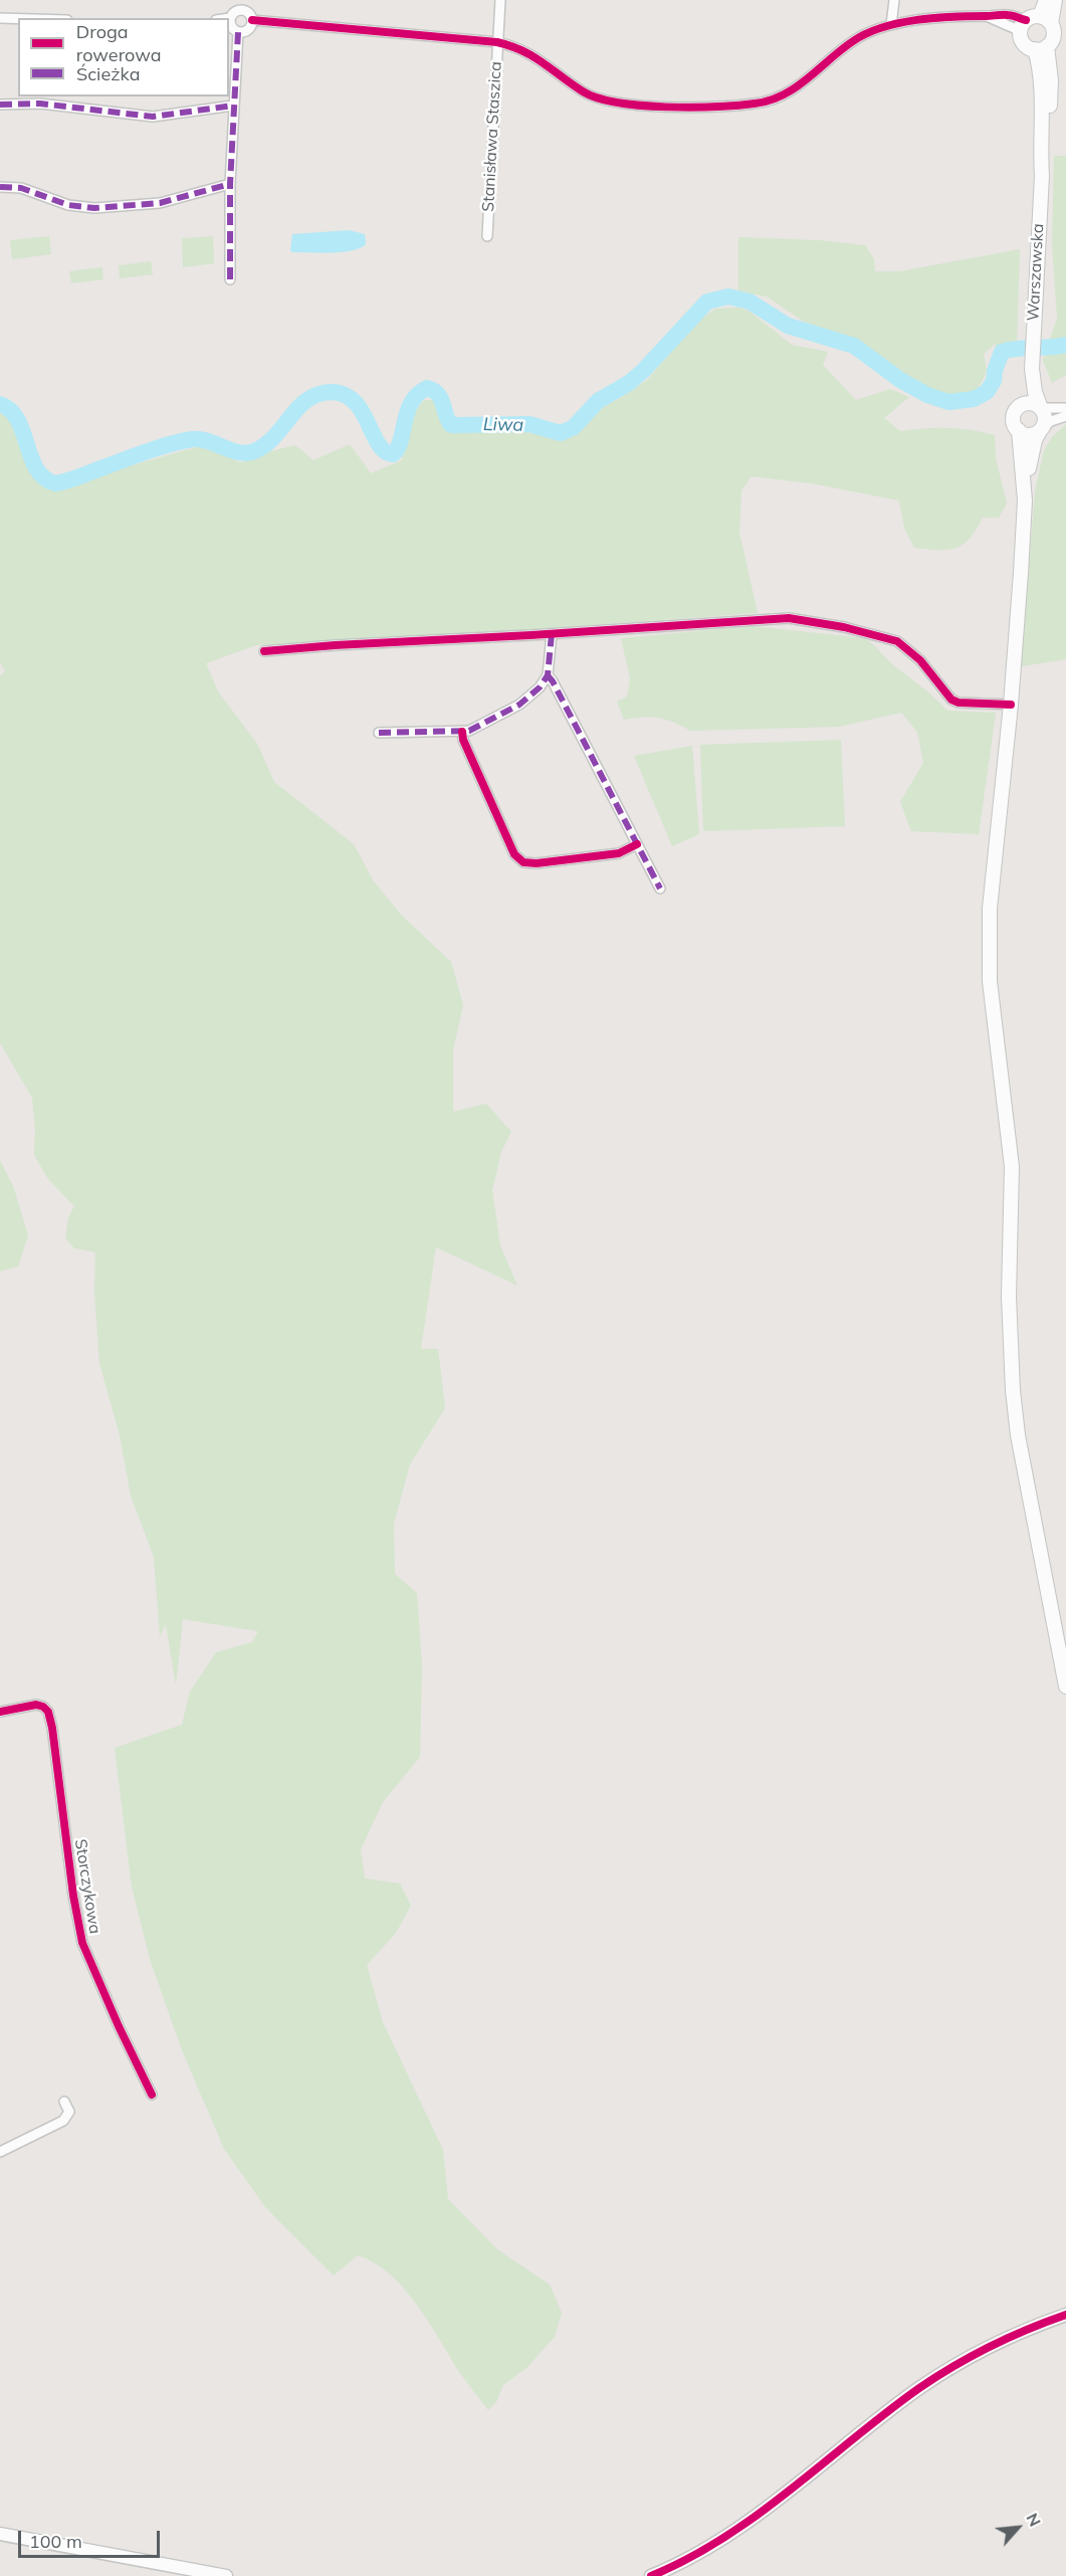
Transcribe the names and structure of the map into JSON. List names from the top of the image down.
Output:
{
  "streets": {
    "main road": ["Warszawska"],
    "street": ["Stanisława Staszica", "Storczykowa"]
  },
  "water": ["Liwa"],
  "legend": ["Droga rowerowa", "Ścieżka"],
  "scale_bar": "100 m",
  "north": "top right"
}
